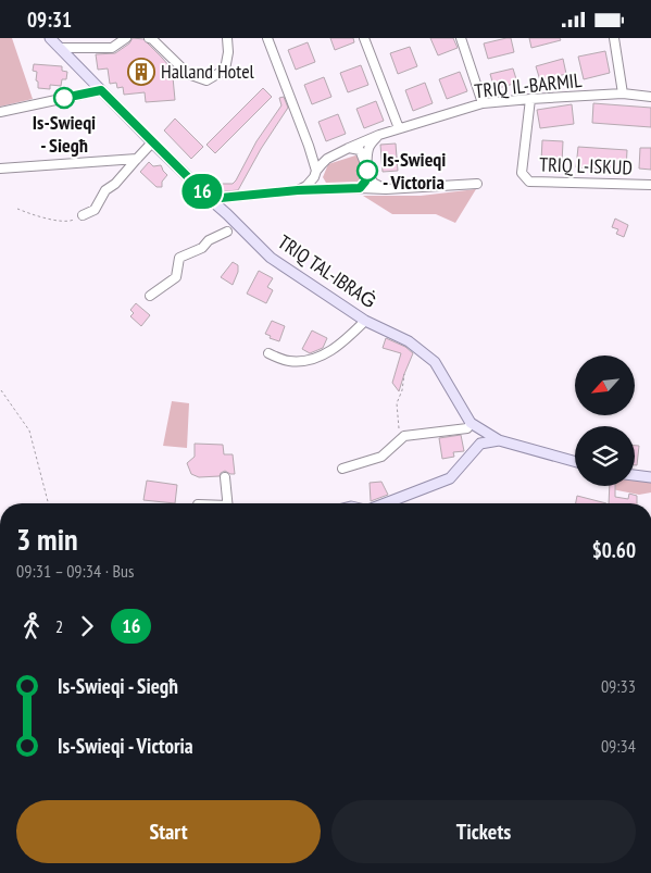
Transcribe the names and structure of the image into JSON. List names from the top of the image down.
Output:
{
  "streets": {
    "main road": ["TRIQ TAL-IBRAĠ"],
    "street": ["TRIQ IL-BARMIL", "TRIQ L-ISKUD"]
  },
  "crossings": [
    ["TRIQ IL-BARMIL", "TRIQ L-ISKUD"]
  ],
  "places": {
    "building": ["Halland Hotel"],
    "other": ["Is-Swieqi - Siegħ", "Is-Swieqi - Victoria"]
  },
  "lines": ["bus line 16"],
  "north": "bottom left",
  "page": {
    "status": "09:31",
    "on_map": "16",
    "heading": ["3 min", "09:31 – 09:34 · Bus", "$0.60"],
    "legs": ["2", "16"],
    "list": [
      {
        "name": "Is-Swieqi - Siegħ",
        "value": "09:33"
      },
      {
        "name": "Is-Swieqi - Victoria",
        "value": "09:34"
      }
    ],
    "buttons": ["Start", "Tickets"]
  }
}
